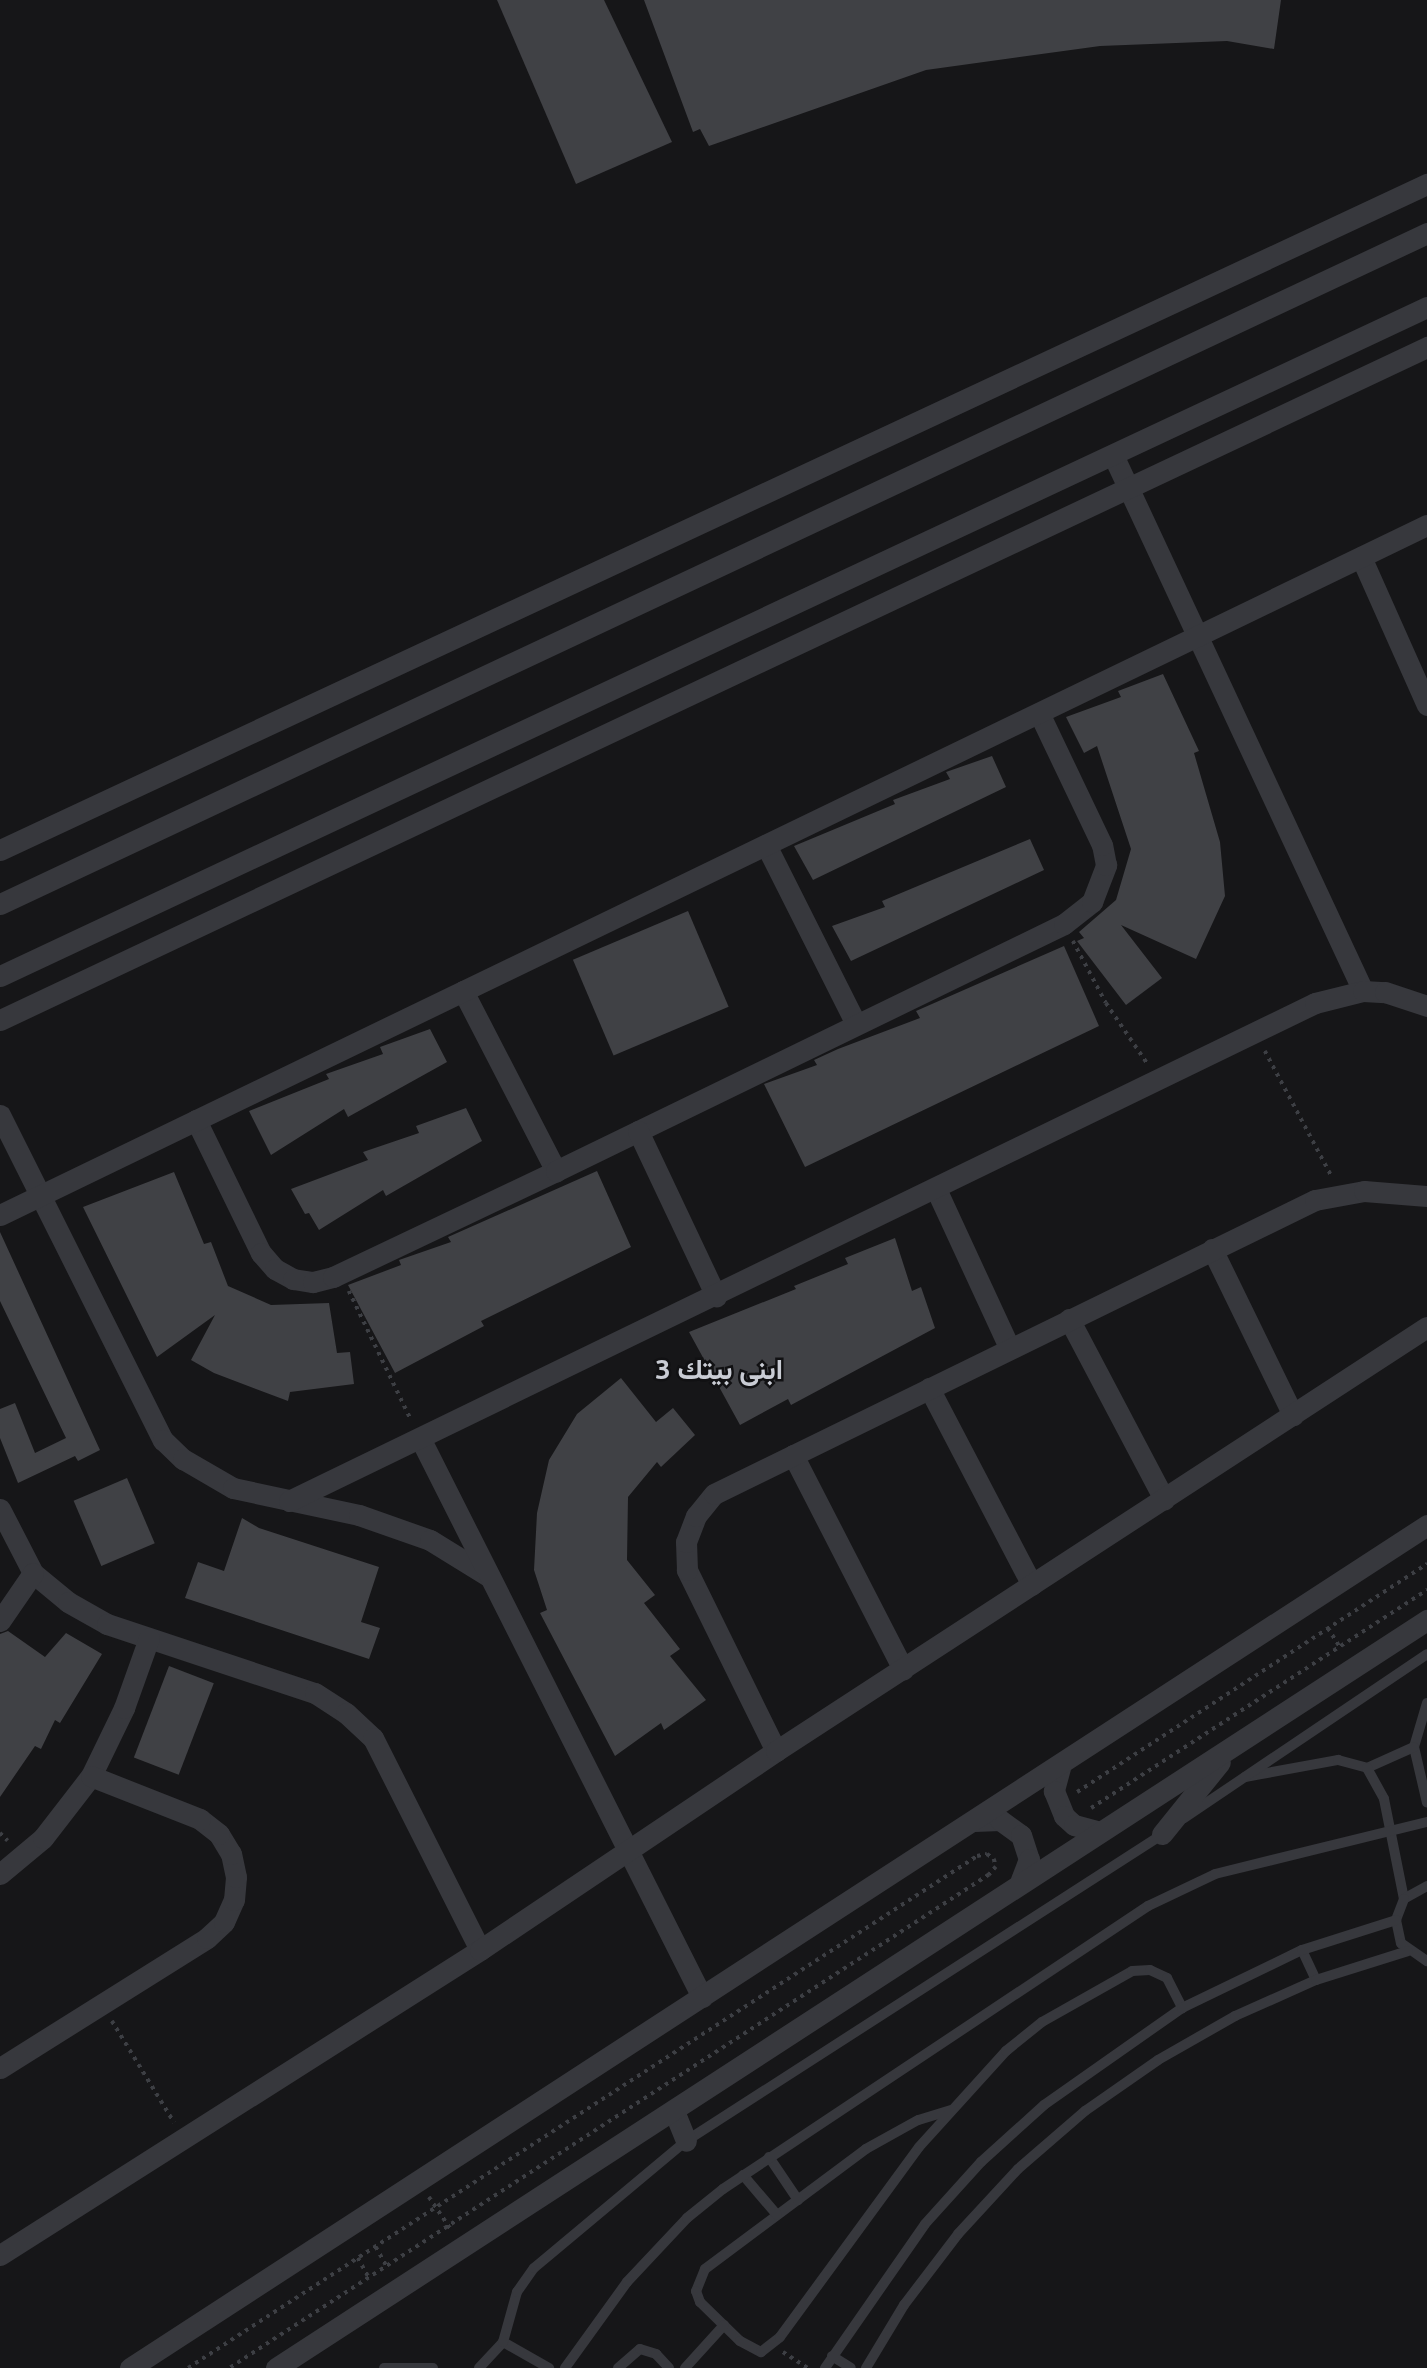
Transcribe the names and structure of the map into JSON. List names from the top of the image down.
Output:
{
  "districts": ["ابنى بيتك 3"]
}
